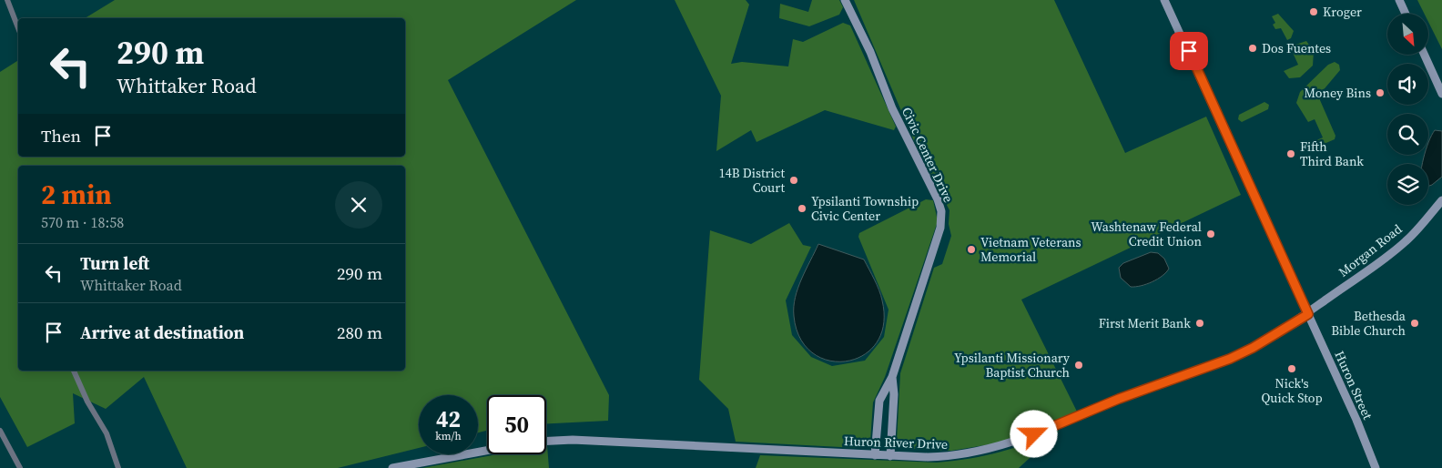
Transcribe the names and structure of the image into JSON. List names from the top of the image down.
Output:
{
  "streets": {
    "main road": [
      "Civic Center Drive",
      "Morgan Road",
      "Huron Street",
      "Huron River Drive"
    ]
  },
  "crossings": [
    ["Civic Center Drive", "Huron River Drive"],
    ["Morgan Road", "Huron Street"],
    ["Morgan Road", "Huron River Drive"],
    ["Huron Street", "Huron River Drive"]
  ],
  "places": [
    "Kroger",
    "Dos Fuentes",
    "Money Bins",
    "Fifth Third Bank",
    "14B District Court",
    "Ypsilanti Township Civic Center",
    "Washtenaw Federal Credit Union",
    "Vietnam Veterans Memorial",
    "First Merit Bank",
    "Bethesda Bible Church",
    "Ypsilanti Missionary Baptist Church",
    "Nick's Quick Stop"
  ],
  "north": "bottom right",
  "page": {
    "turn": ["290 m", "Whittaker Road"],
    "then": "Then",
    "heading": ["2 min", "570 m · 18:58"],
    "list": [
      {
        "name": "Turn left",
        "note": "Whittaker Road",
        "value": "290 m"
      },
      {
        "name": "Arrive at destination",
        "value": "280 m"
      }
    ],
    "speed": "42 km/h",
    "limit": "50"
  }
}
